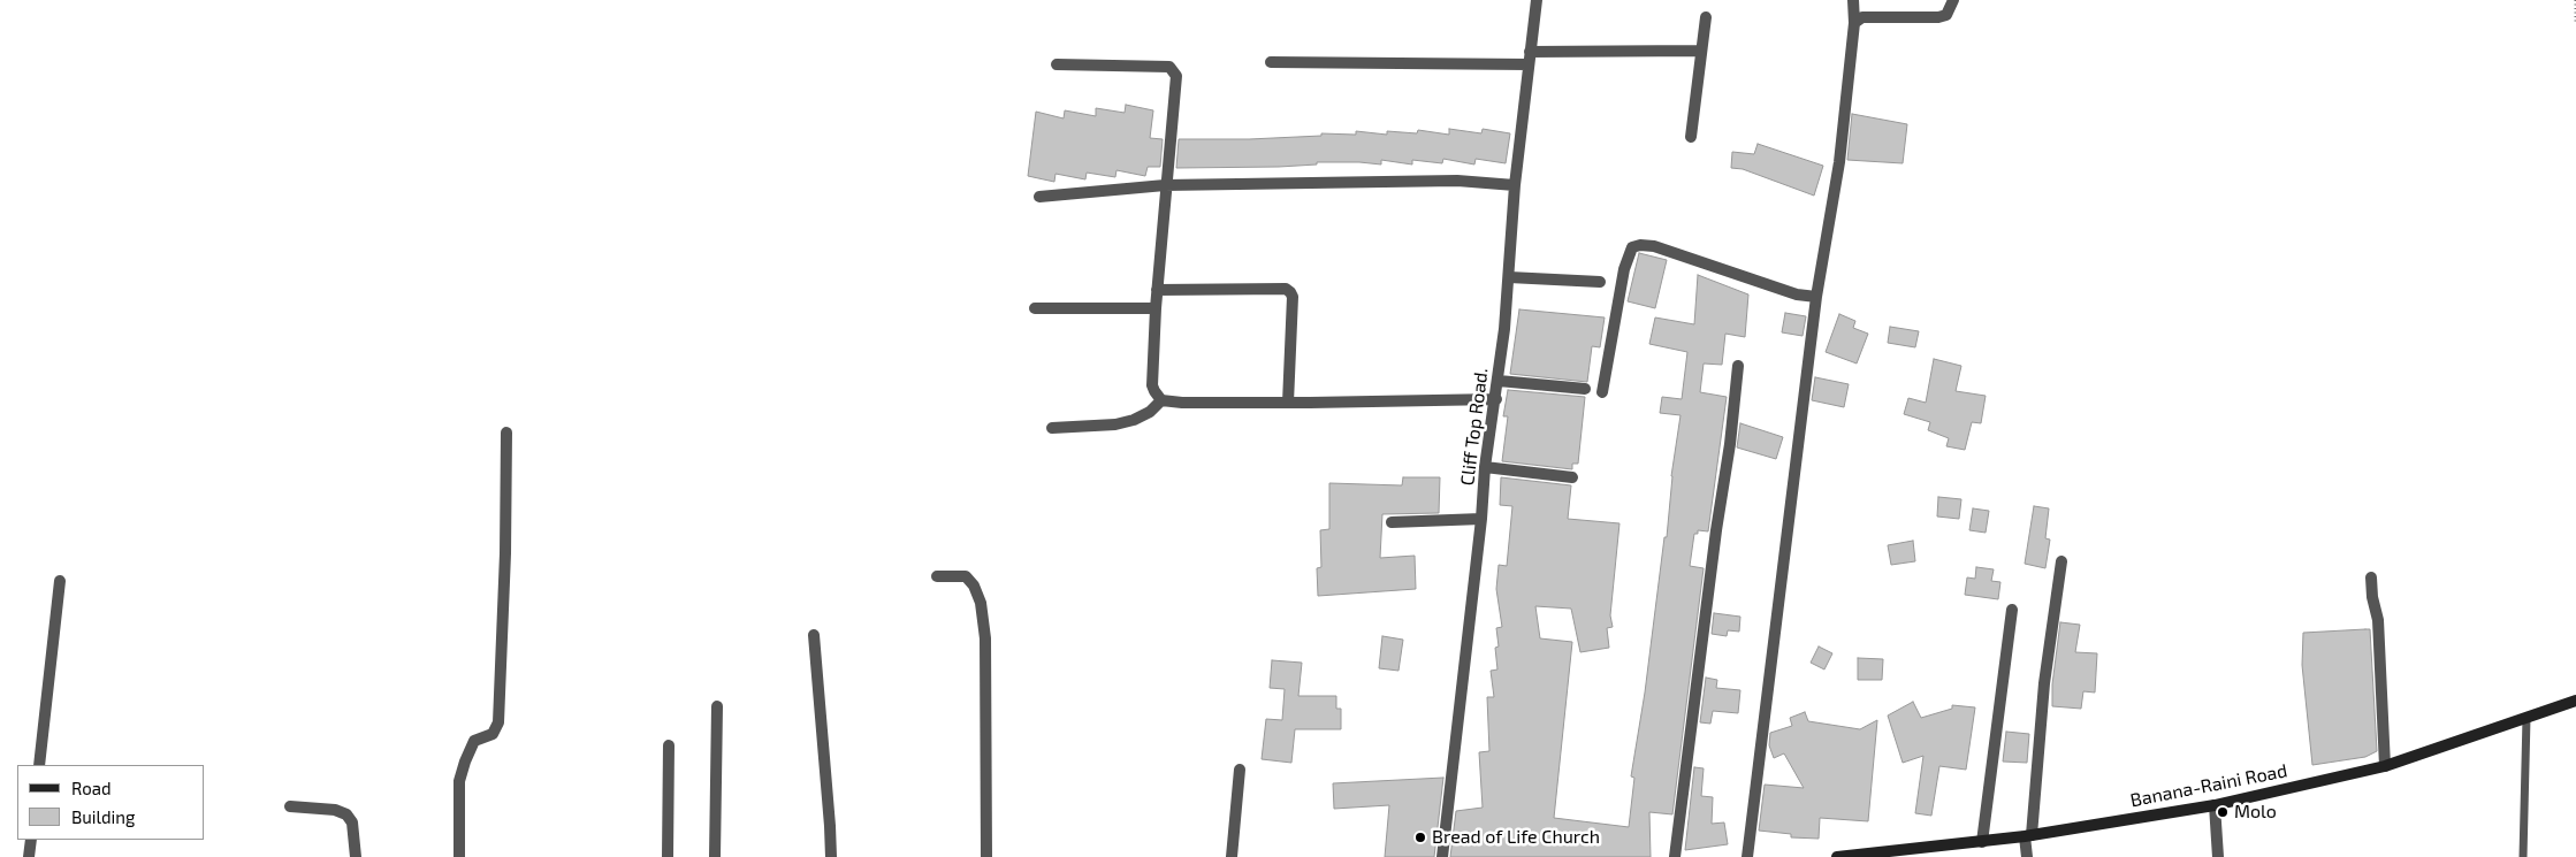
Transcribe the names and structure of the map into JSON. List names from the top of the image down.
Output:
{
  "streets": {
    "main road": ["Banana-Raini Road"],
    "street": ["Cliff Top Road."]
  },
  "places": ["Molo", "Bread of Life Church"],
  "legend": ["Road", "Building"]
}
